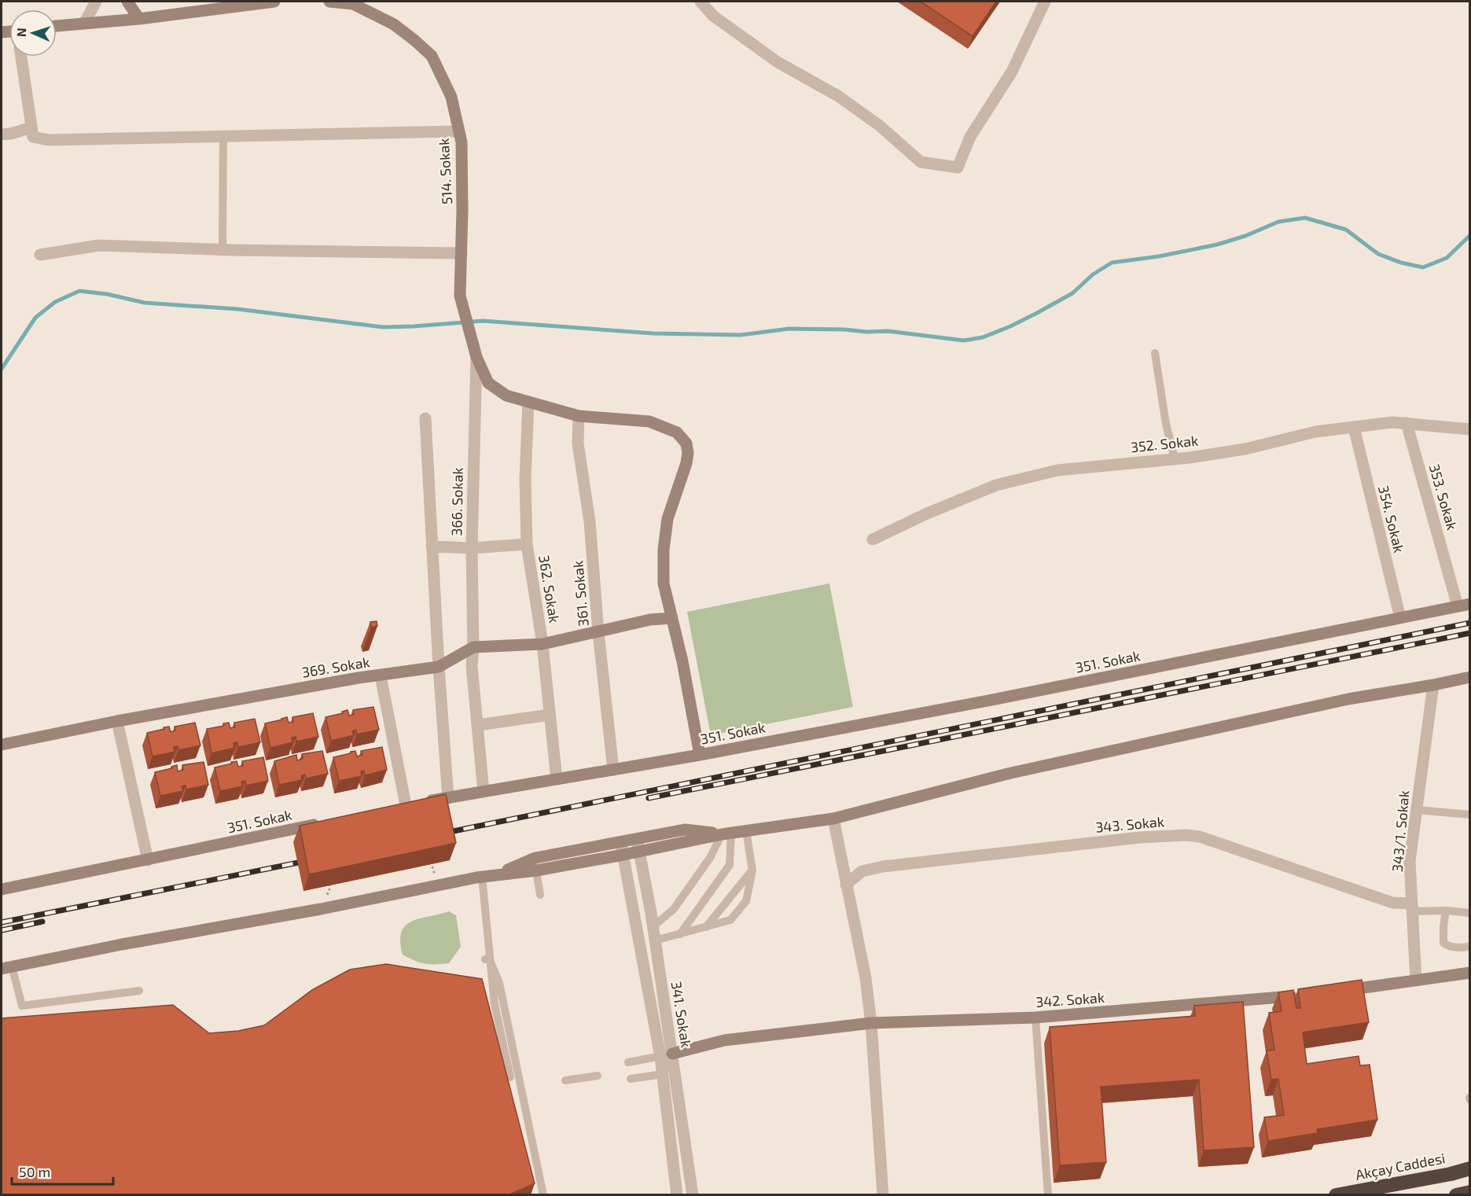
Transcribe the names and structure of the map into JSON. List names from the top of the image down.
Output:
{
  "streets": {
    "highway": ["Akçay Caddesi"],
    "street": [
      "514. Sokak",
      "352. Sokak",
      "353. Sokak",
      "366. Sokak",
      "354. Sokak",
      "362. Sokak",
      "361. Sokak",
      "351. Sokak",
      "369. Sokak",
      "343. Sokak",
      "343/1. Sokak",
      "342. Sokak",
      "341. Sokak"
    ]
  },
  "crossings": [
    ["514. Sokak", "366. Sokak"],
    ["514. Sokak", "362. Sokak"],
    ["514. Sokak", "361. Sokak"],
    ["514. Sokak", "351. Sokak"],
    ["514. Sokak", "369. Sokak"],
    ["352. Sokak", "353. Sokak"],
    ["352. Sokak", "354. Sokak"],
    ["353. Sokak", "351. Sokak"],
    ["366. Sokak", "351. Sokak"],
    ["366. Sokak", "369. Sokak"],
    ["354. Sokak", "351. Sokak"],
    ["362. Sokak", "351. Sokak"],
    ["362. Sokak", "369. Sokak"],
    ["361. Sokak", "351. Sokak"],
    ["361. Sokak", "369. Sokak"],
    ["351. Sokak", "369. Sokak"],
    ["343. Sokak", "343/1. Sokak"],
    ["342. Sokak", "341. Sokak"]
  ],
  "scale_bar": "50 m",
  "north": "left"
}
